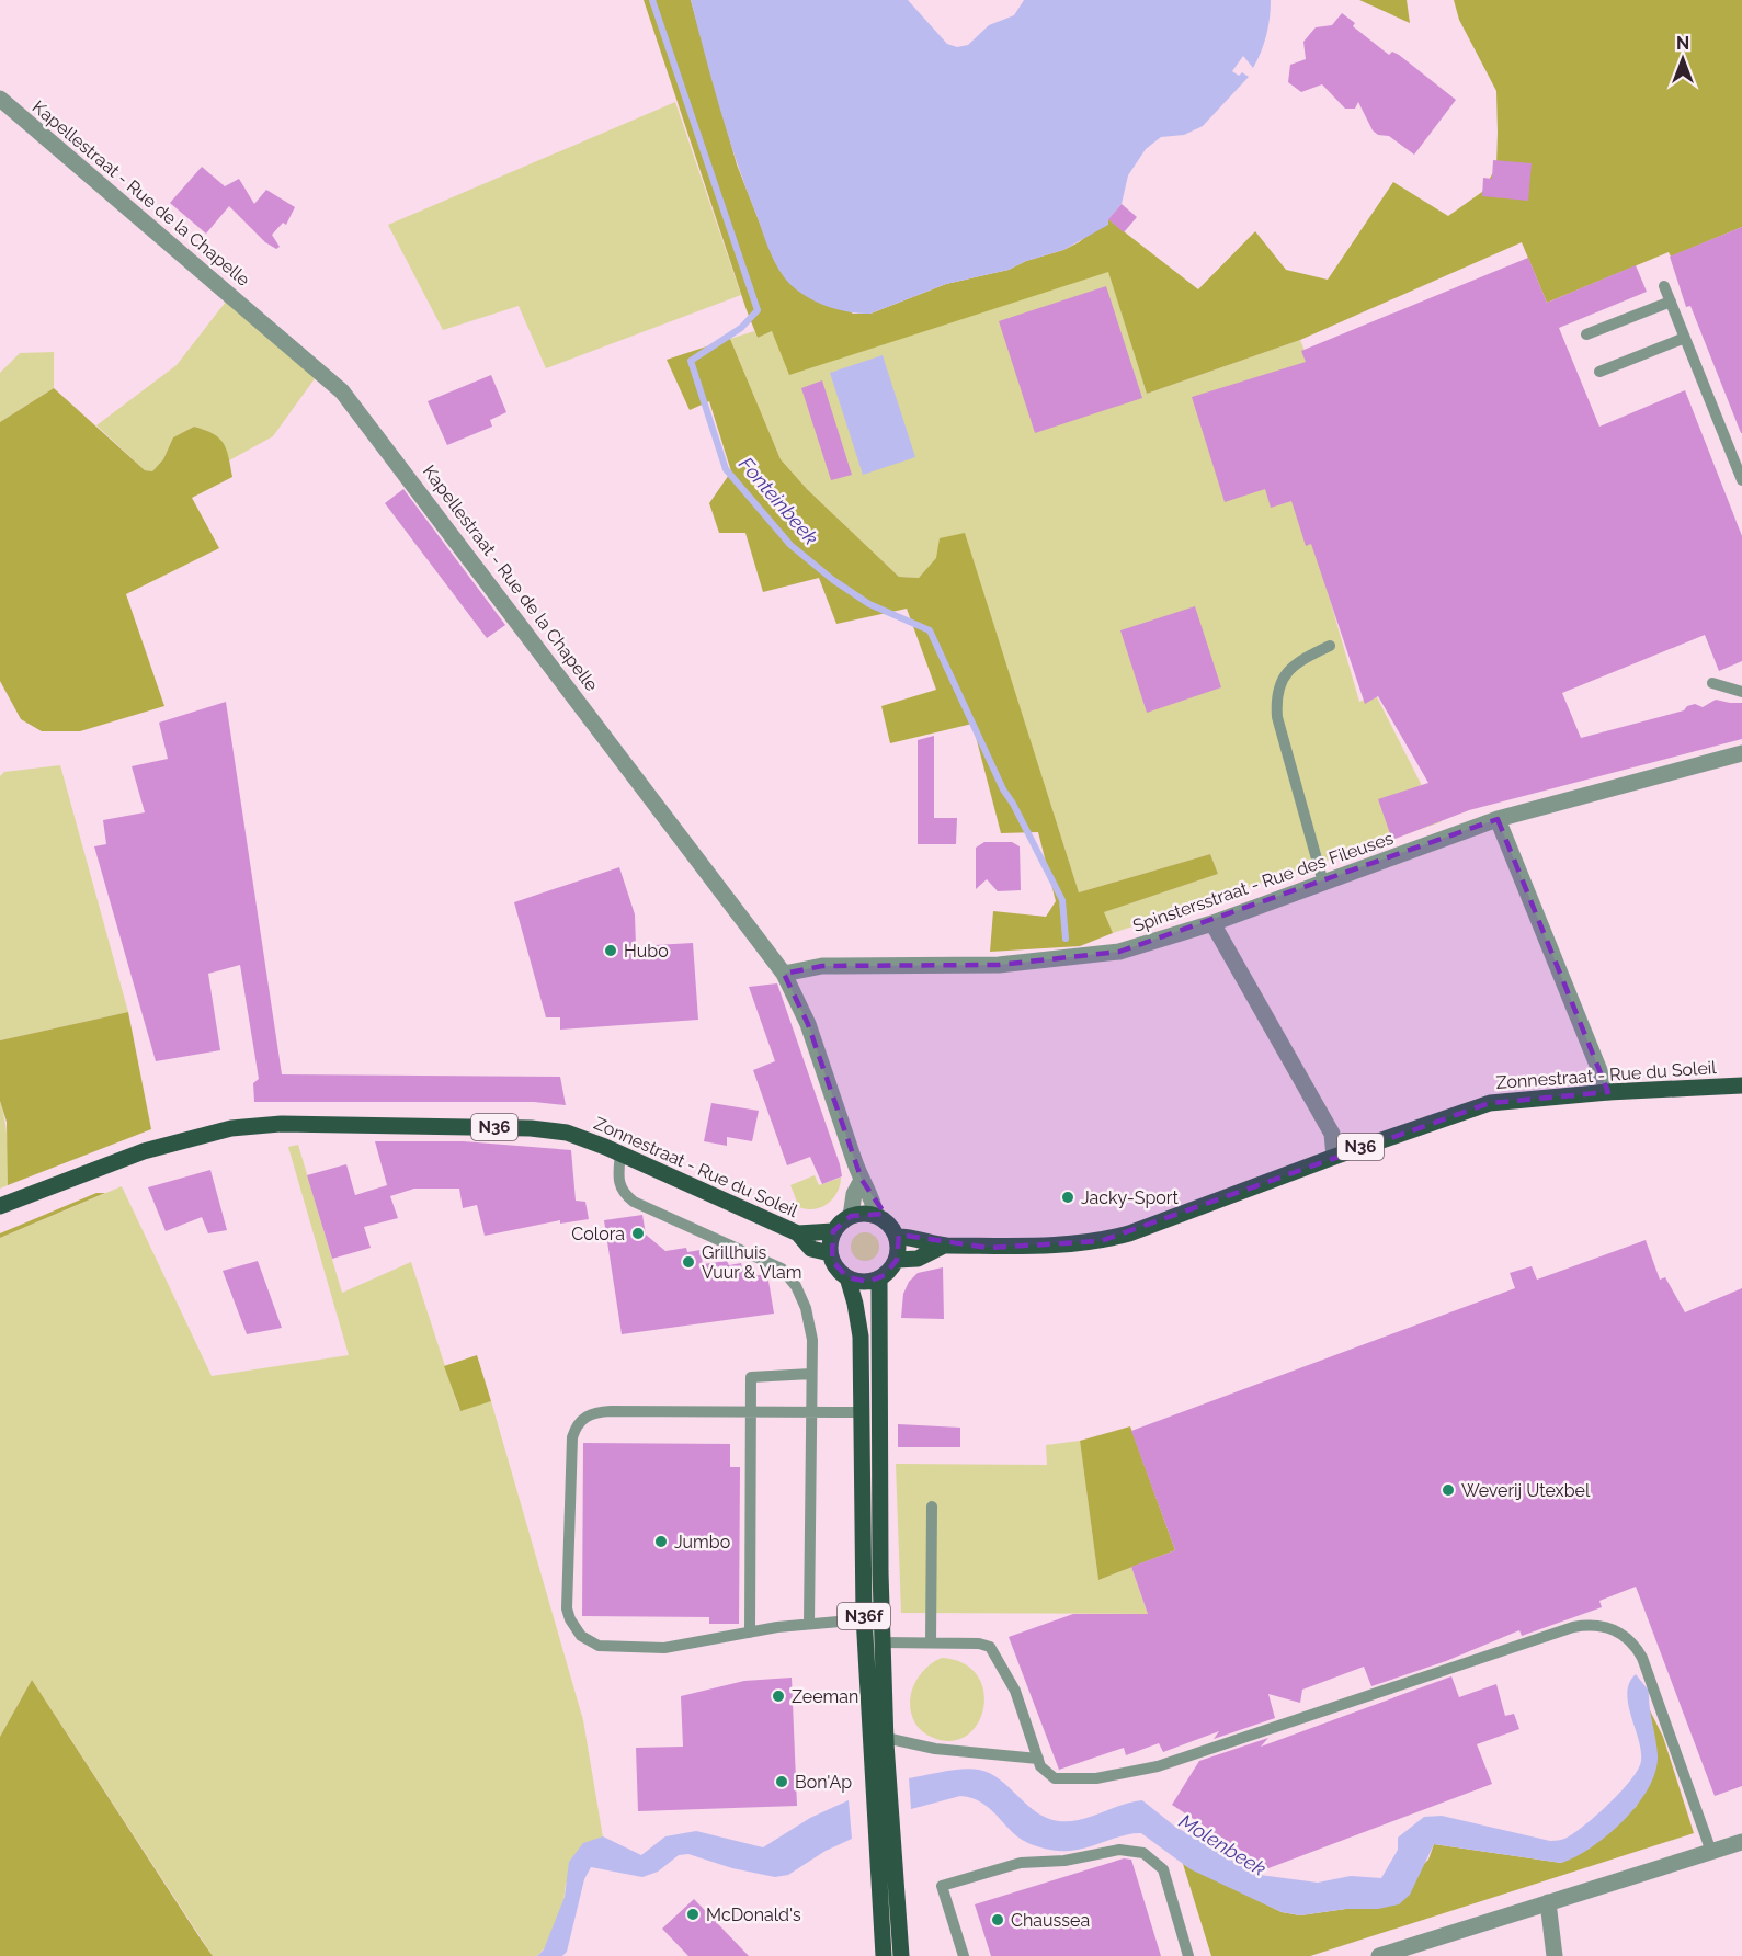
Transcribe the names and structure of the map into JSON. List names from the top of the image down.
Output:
{
  "streets": {
    "main road": ["Zonnestraat - Rue du Soleil", "N36", "N36f"],
    "street": ["Kapellestraat - Rue de la Chapelle", "Spinstersstraat - Rue des Fileuses"]
  },
  "crossings": [
    ["Kapellestraat - Rue de la Chapelle", "Spinstersstraat - Rue des Fileuses"],
    ["Kapellestraat - Rue de la Chapelle", "Zonnestraat - Rue du Soleil"],
    ["Kapellestraat - Rue de la Chapelle", "N36"],
    ["Kapellestraat - Rue de la Chapelle", "N36f"],
    ["Zonnestraat - Rue du Soleil", "N36"],
    ["Zonnestraat - Rue du Soleil", "N36f"],
    ["N36", "N36f"]
  ],
  "water": ["Fonteinbeek", "Molenbeek"],
  "places": [
    "Hubo",
    "Jacky-Sport",
    "Colora",
    "Grillhuis Vuur & Vlam",
    "Weverij Utexbel",
    "Jumbo",
    "Zeeman",
    "Bon'Ap",
    "McDonald's",
    "Chaussea"
  ],
  "north": "top"
}
